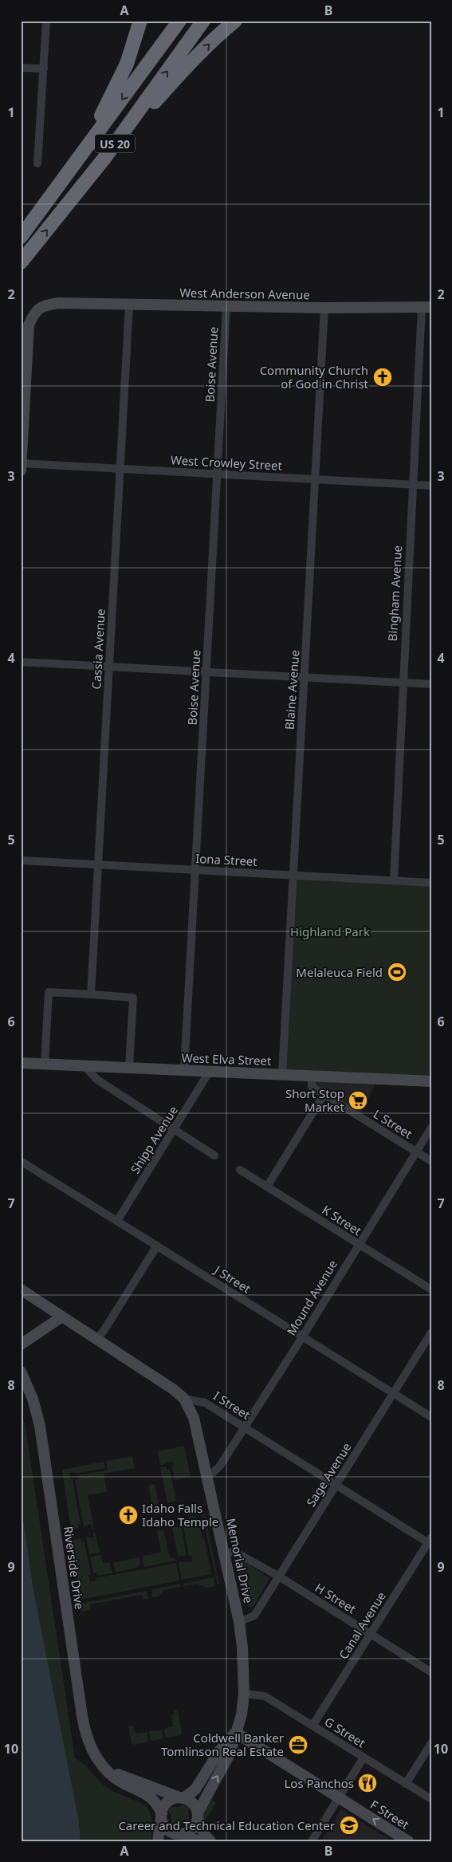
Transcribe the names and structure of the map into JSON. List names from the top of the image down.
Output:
{
  "streets": {
    "highway": ["US 20"],
    "street": [
      "West Anderson Avenue",
      "Boise Avenue",
      "West Crowley Street",
      "Bingham Avenue",
      "Cassia Avenue",
      "Blaine Avenue",
      "Iona Street",
      "West Elva Street",
      "L Street",
      "Shipp Avenue",
      "K Street",
      "J Street",
      "Mound Avenue",
      "I Street",
      "Sage Avenue",
      "Memorial Drive",
      "Riverside Drive",
      "H Street",
      "Canal Avenue",
      "G Street",
      "F Street"
    ]
  },
  "crossings": [
    ["West Anderson Avenue", "Boise Avenue"],
    ["West Anderson Avenue", "West Crowley Street"],
    ["West Anderson Avenue", "Bingham Avenue"],
    ["West Anderson Avenue", "Cassia Avenue"],
    ["West Anderson Avenue", "Blaine Avenue"],
    ["Boise Avenue", "West Crowley Street"],
    ["Boise Avenue", "Iona Street"],
    ["Boise Avenue", "West Elva Street"],
    ["West Crowley Street", "Bingham Avenue"],
    ["West Crowley Street", "Cassia Avenue"],
    ["West Crowley Street", "Blaine Avenue"],
    ["Bingham Avenue", "Iona Street"],
    ["Cassia Avenue", "Iona Street"],
    ["Blaine Avenue", "Iona Street"],
    ["Blaine Avenue", "West Elva Street"],
    ["West Elva Street", "L Street"],
    ["West Elva Street", "Shipp Avenue"],
    ["L Street", "Mound Avenue"],
    ["Shipp Avenue", "J Street"],
    ["K Street", "Mound Avenue"],
    ["J Street", "Mound Avenue"],
    ["J Street", "Sage Avenue"],
    ["Mound Avenue", "I Street"],
    ["Mound Avenue", "Memorial Drive"],
    ["I Street", "Sage Avenue"],
    ["I Street", "Memorial Drive"],
    ["I Street", "Canal Avenue"],
    ["Sage Avenue", "Memorial Drive"],
    ["Sage Avenue", "H Street"],
    ["Memorial Drive", "Riverside Drive"],
    ["Memorial Drive", "H Street"],
    ["Memorial Drive", "G Street"],
    ["Memorial Drive", "F Street"],
    ["H Street", "Canal Avenue"],
    ["Canal Avenue", "G Street"]
  ],
  "one_way": ["F Street"],
  "parks": ["Highland Park"],
  "places": {
    "church": ["Community Church of God in Christ", "Idaho Falls Idaho Temple"],
    "sports": ["Melaleuca Field"],
    "supermarket": ["Short Stop Market"],
    "office": ["Coldwell Banker Tomlinson Real Estate"],
    "restaurant": ["Los Panchos"],
    "school or university": ["Career and Technical Education Center"]
  },
  "grid": {
    "columns": ["A", "B"],
    "rows": [
      "1",
      "2",
      "3",
      "4",
      "5",
      "6",
      "7",
      "8",
      "9",
      "10"
    ]
  }
}
